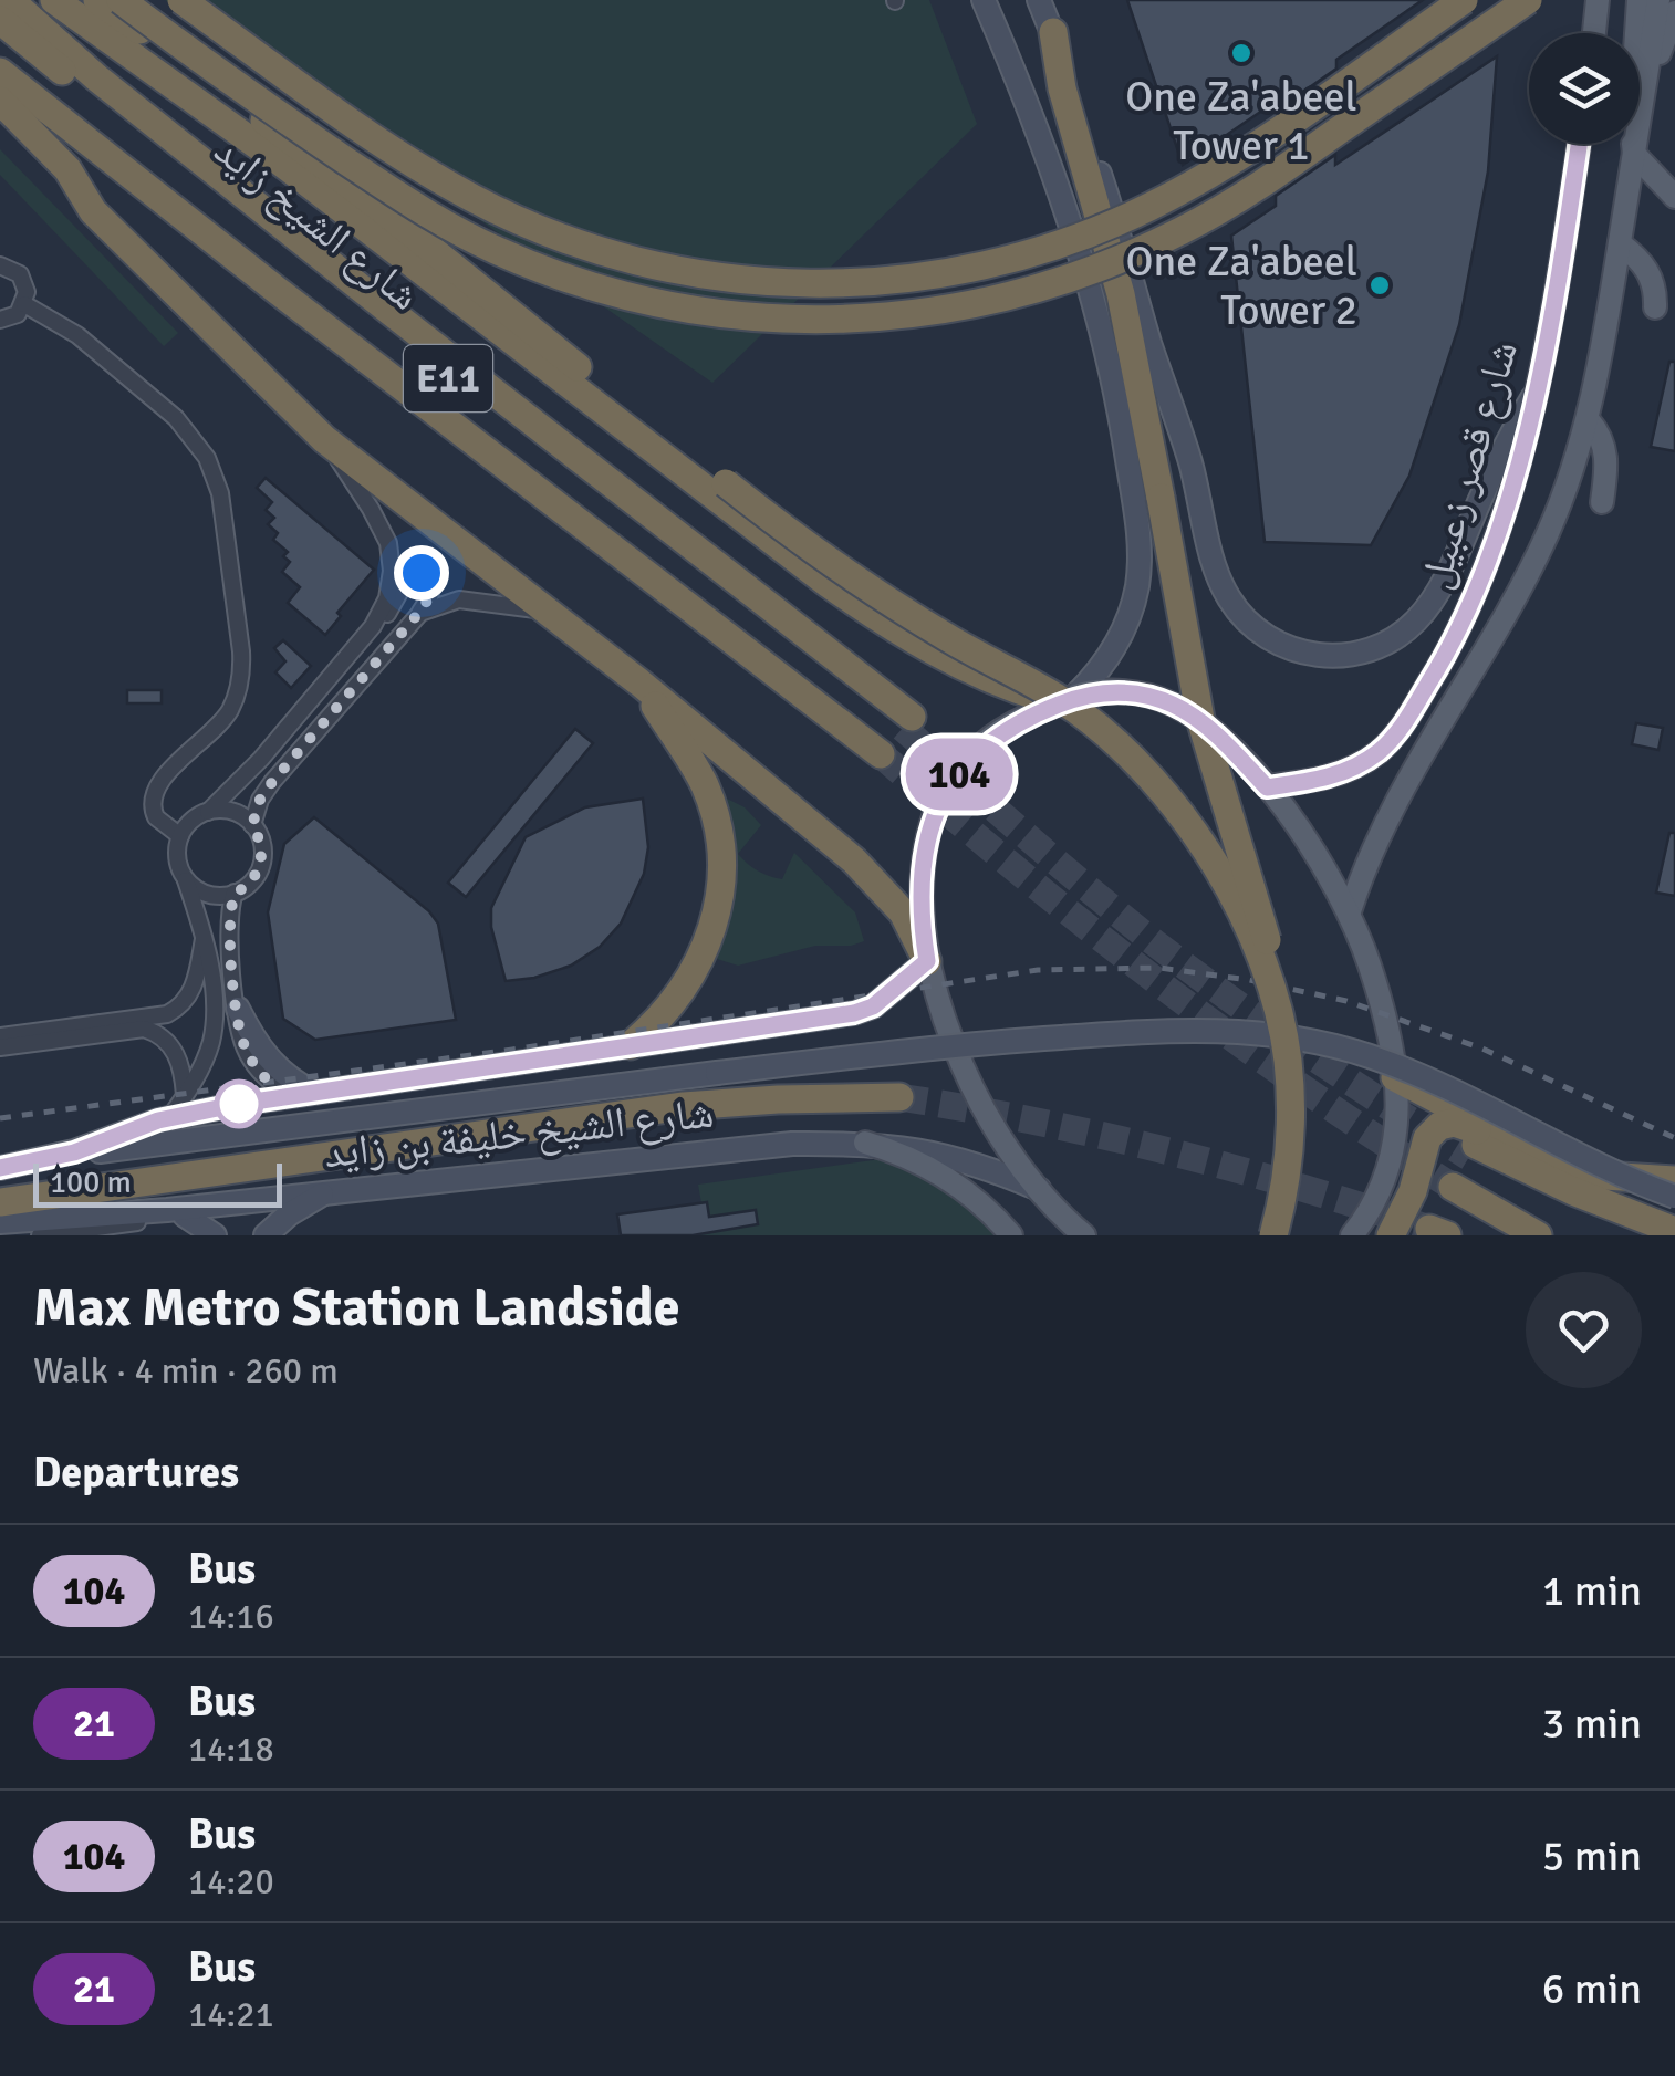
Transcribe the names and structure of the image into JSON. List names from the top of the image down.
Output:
{
  "streets": {
    "highway": ["شارع الشيخ زايد", "E11"],
    "main road": ["شارع قصر زعبيل", "شارع الشيخ خليفة بن زايد"]
  },
  "places": ["One Za'abeel Tower 1", "One Za'abeel Tower 2"],
  "lines": ["bus line 104"],
  "scale_bar": "100 m",
  "page": {
    "on_map": "104",
    "scale": "100 m",
    "heading": [
      ["Max Metro Station Landside", "Walk · 4 min · 260 m"],
      "Departures"
    ],
    "list": [
      {
        "mark": "104",
        "name": "Bus",
        "note": "14:16",
        "value": "1 min"
      },
      {
        "mark": "21",
        "name": "Bus",
        "note": "14:18",
        "value": "3 min"
      },
      {
        "mark": "104",
        "name": "Bus",
        "note": "14:20",
        "value": "5 min"
      },
      {
        "mark": "21",
        "name": "Bus",
        "note": "14:21",
        "value": "6 min"
      }
    ]
  }
}
